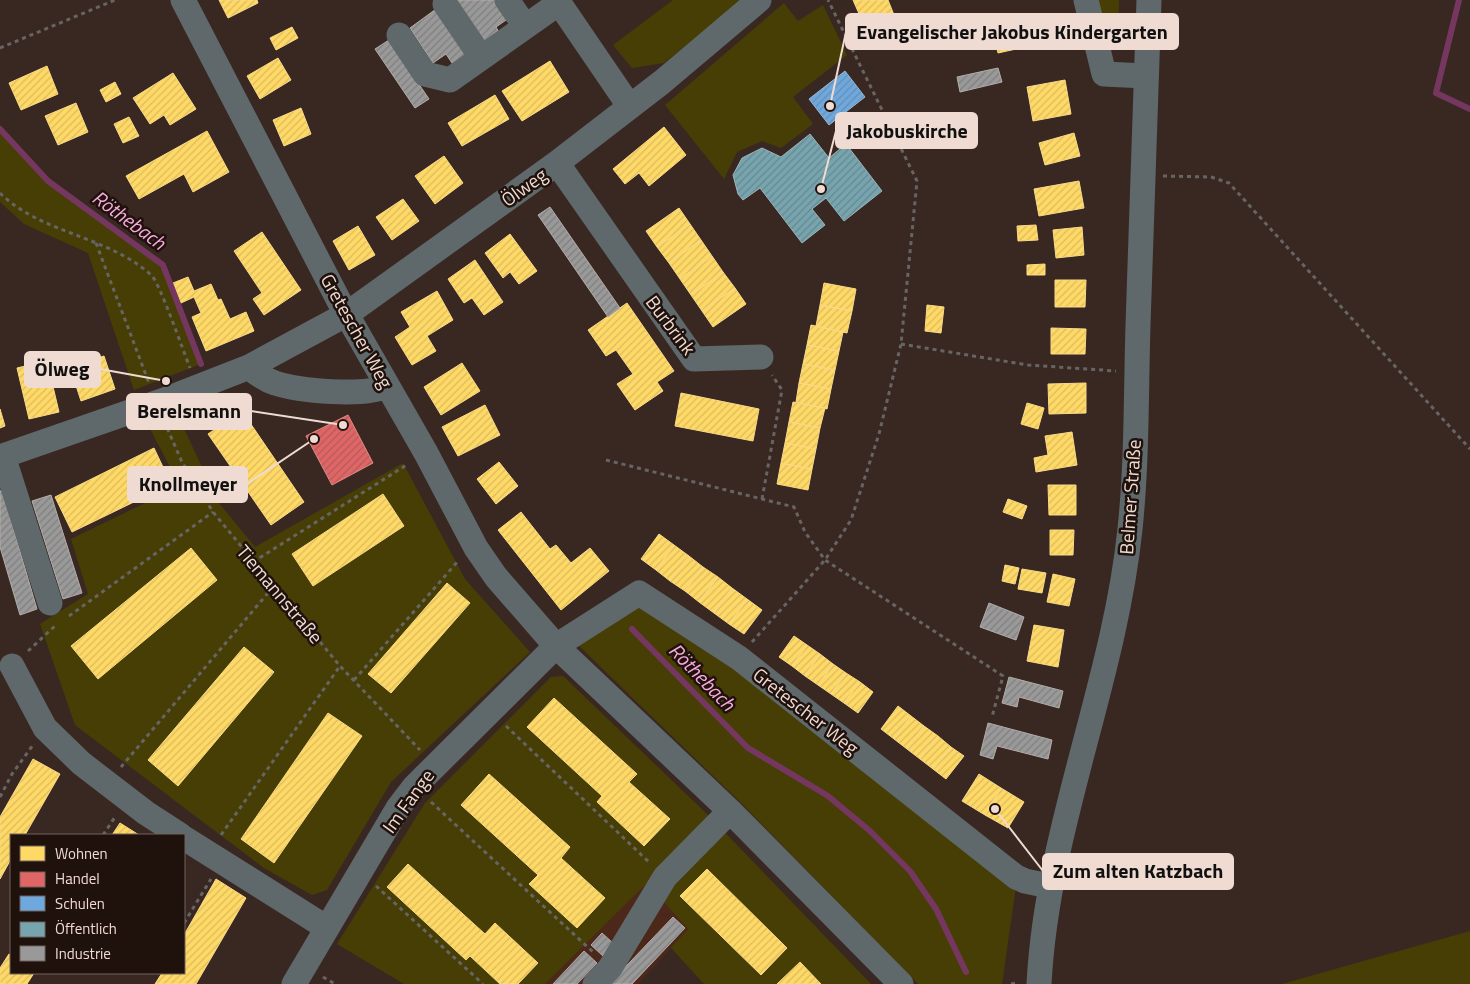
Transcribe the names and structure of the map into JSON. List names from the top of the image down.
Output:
{
  "streets": {
    "street": [
      "Ölweg",
      "Burbrink",
      "Gretescher Weg",
      "Belmer Straße",
      "Im Fange"
    ],
    "path": ["Tiemannstraße"]
  },
  "crossings": [
    ["Ölweg", "Burbrink"],
    ["Ölweg", "Gretescher Weg"],
    ["Ölweg", "Tiemannstraße"],
    ["Gretescher Weg", "Belmer Straße"],
    ["Gretescher Weg", "Im Fange"],
    ["Tiemannstraße", "Im Fange"]
  ],
  "water": ["Röthebach"],
  "places": [
    "Evangelischer Jakobus Kindergarten",
    "Jakobuskirche",
    "Ölweg",
    "Berelsmann",
    "Knollmeyer",
    "Zum alten Katzbach"
  ],
  "legend": [
    "Wohnen",
    "Handel",
    "Schulen",
    "Öffentlich",
    "Industrie"
  ]
}
